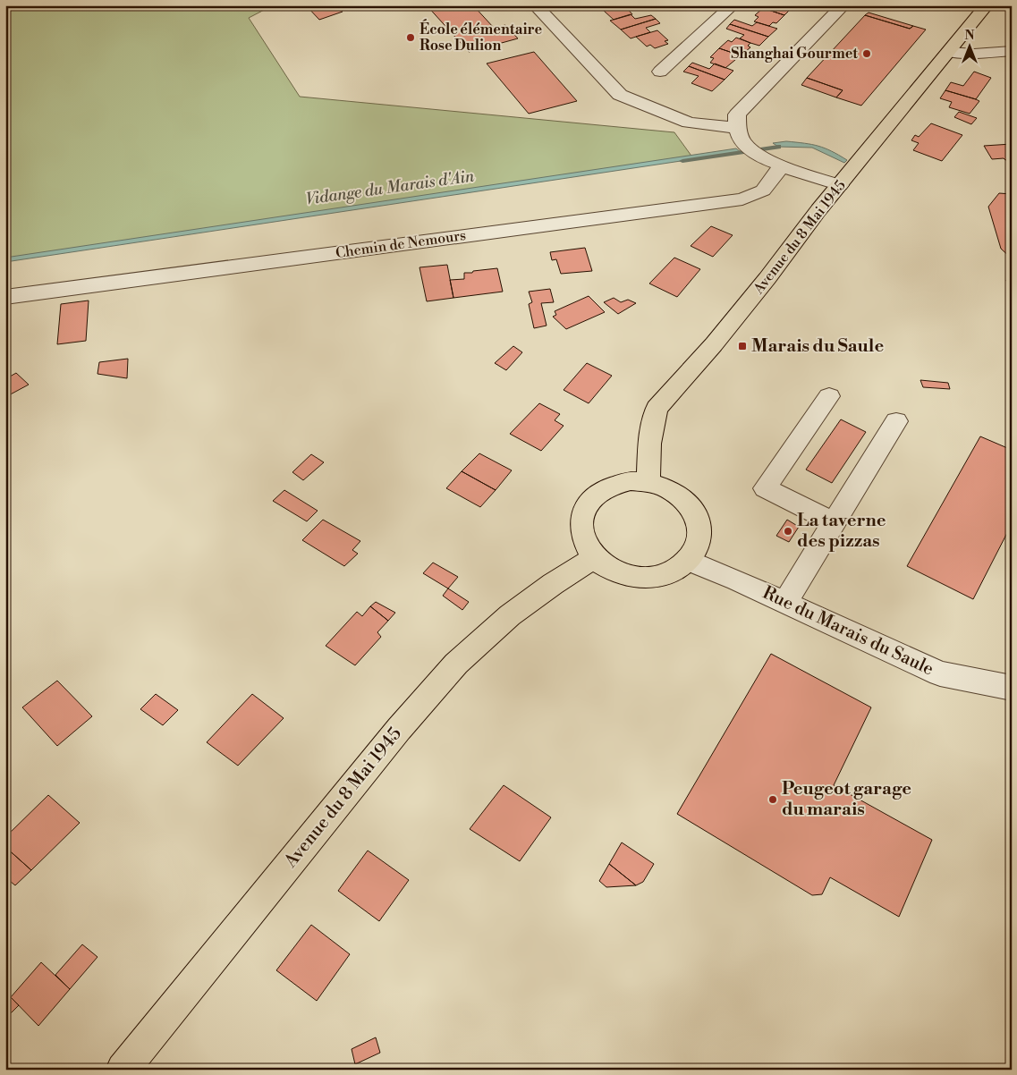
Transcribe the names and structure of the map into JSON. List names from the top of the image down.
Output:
{
  "streets": {
    "main road": ["Avenue du 8 Mai 1945"],
    "street": ["Chemin de Nemours", "Rue du Marais du Saule"]
  },
  "crossings": [
    ["Avenue du 8 Mai 1945", "Rue du Marais du Saule"]
  ],
  "water": ["Vidange du Marais d'Ain"],
  "places": {
    "other": [
      "École élémentaire Rose Dulion",
      "Shanghai Gourmet",
      "La taverne des pizzas",
      "Peugeot garage du marais"
    ],
    "transit": ["Marais du Saule"]
  },
  "north": "top"
}
